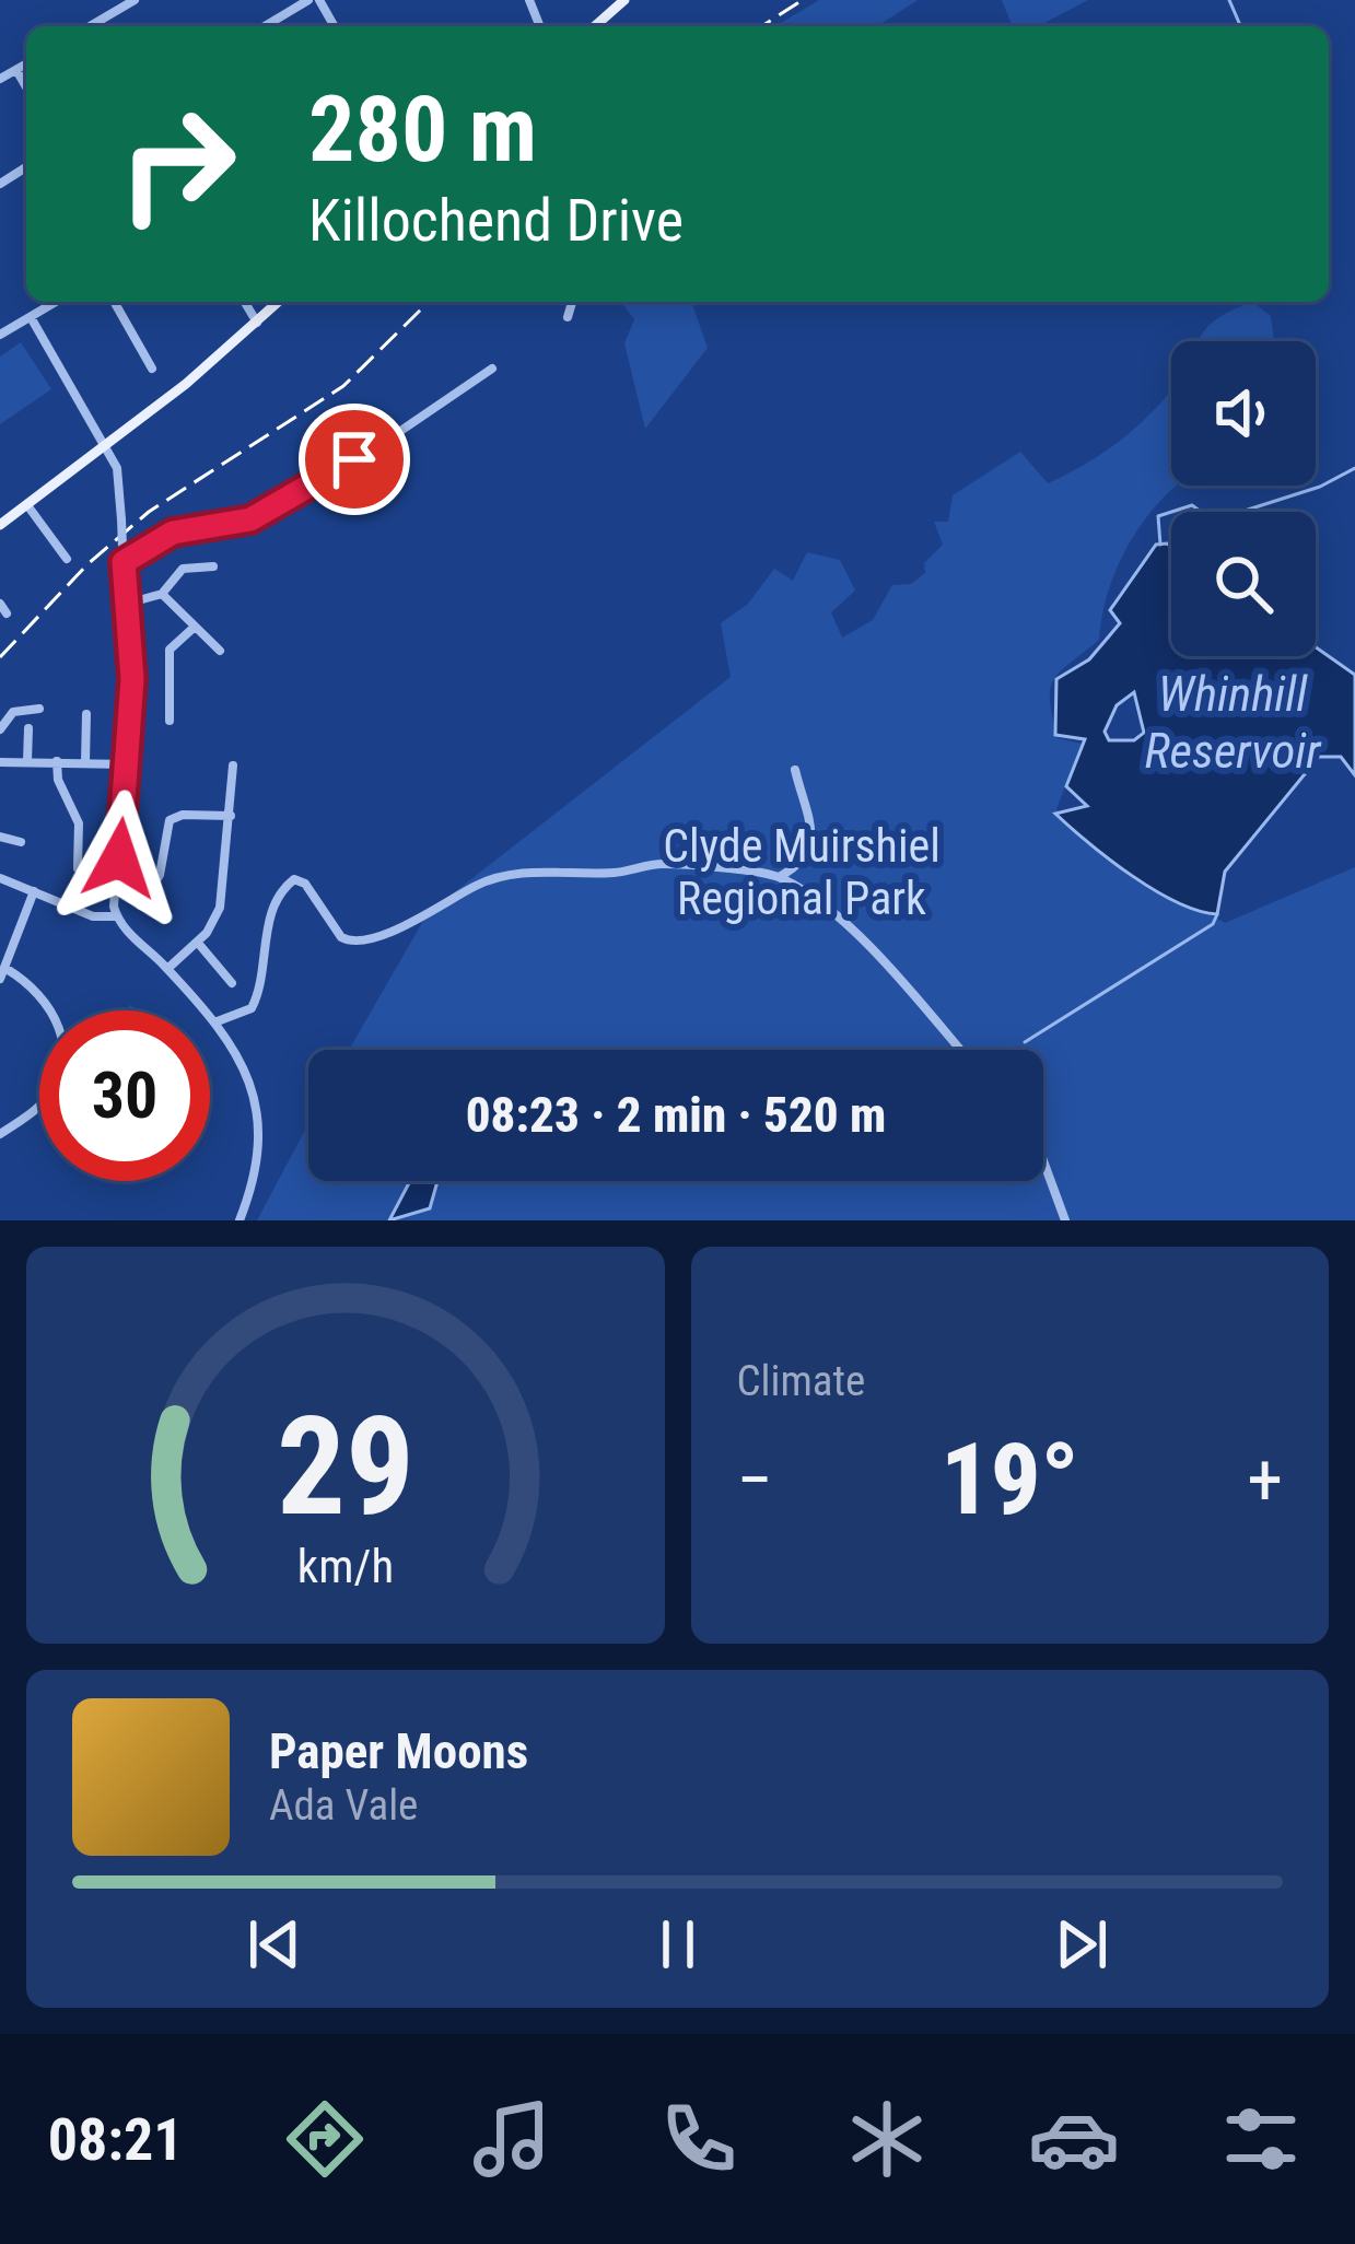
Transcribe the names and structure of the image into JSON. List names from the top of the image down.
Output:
{
  "water": ["Whinhill Reservoir"],
  "parks": ["Clyde Muirshiel Regional Park"],
  "page": {
    "turn": ["280 m", "Killochend Drive"],
    "limit": "30",
    "trip": "08:23 · 2 min · 520 m",
    "tile": "Climate",
    "heat": ["−", "19°", "+"],
    "song": ["Paper Moons", "Ada Vale"],
    "tabs": "08:21",
    "gauge": ["29", "km/h"]
  }
}
